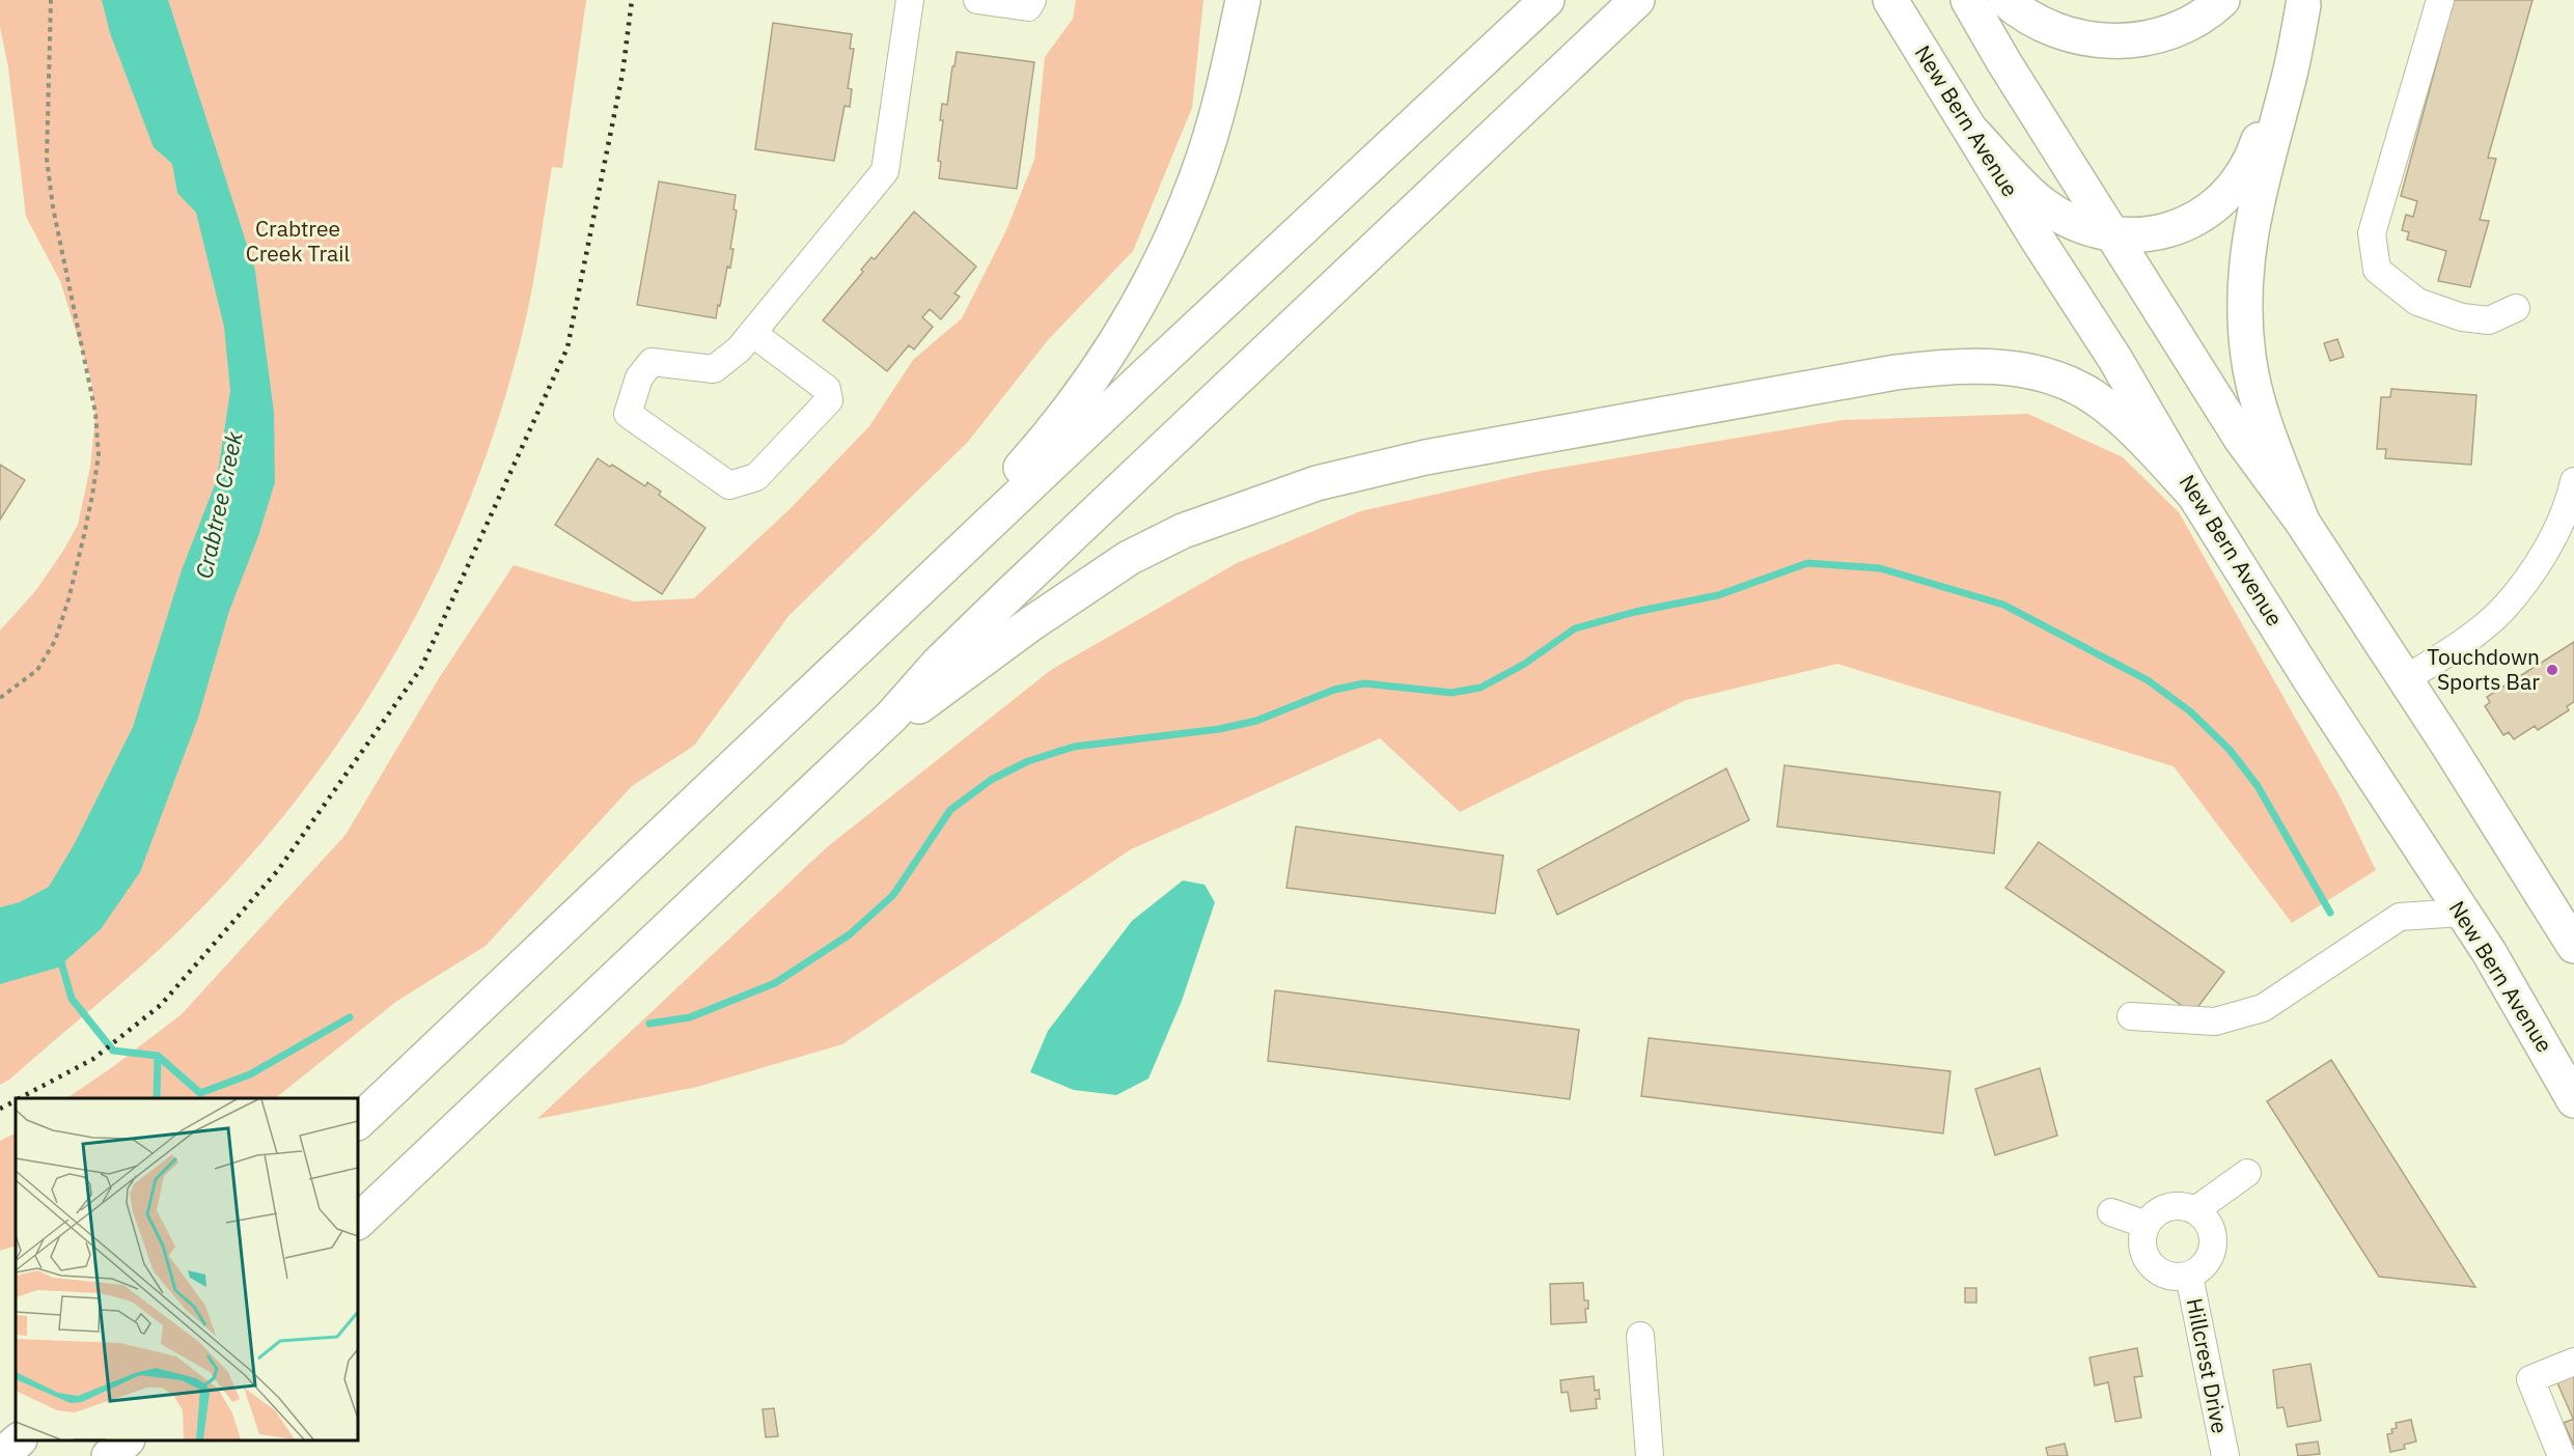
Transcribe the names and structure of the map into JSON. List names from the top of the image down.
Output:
{
  "streets": {
    "main road": ["New Bern Avenue"],
    "street": ["Hillcrest Drive"]
  },
  "water": ["Crabtree Creek"],
  "parks": ["Crabtree Creek Trail"],
  "places": ["Touchdown Sports Bar"]
}
